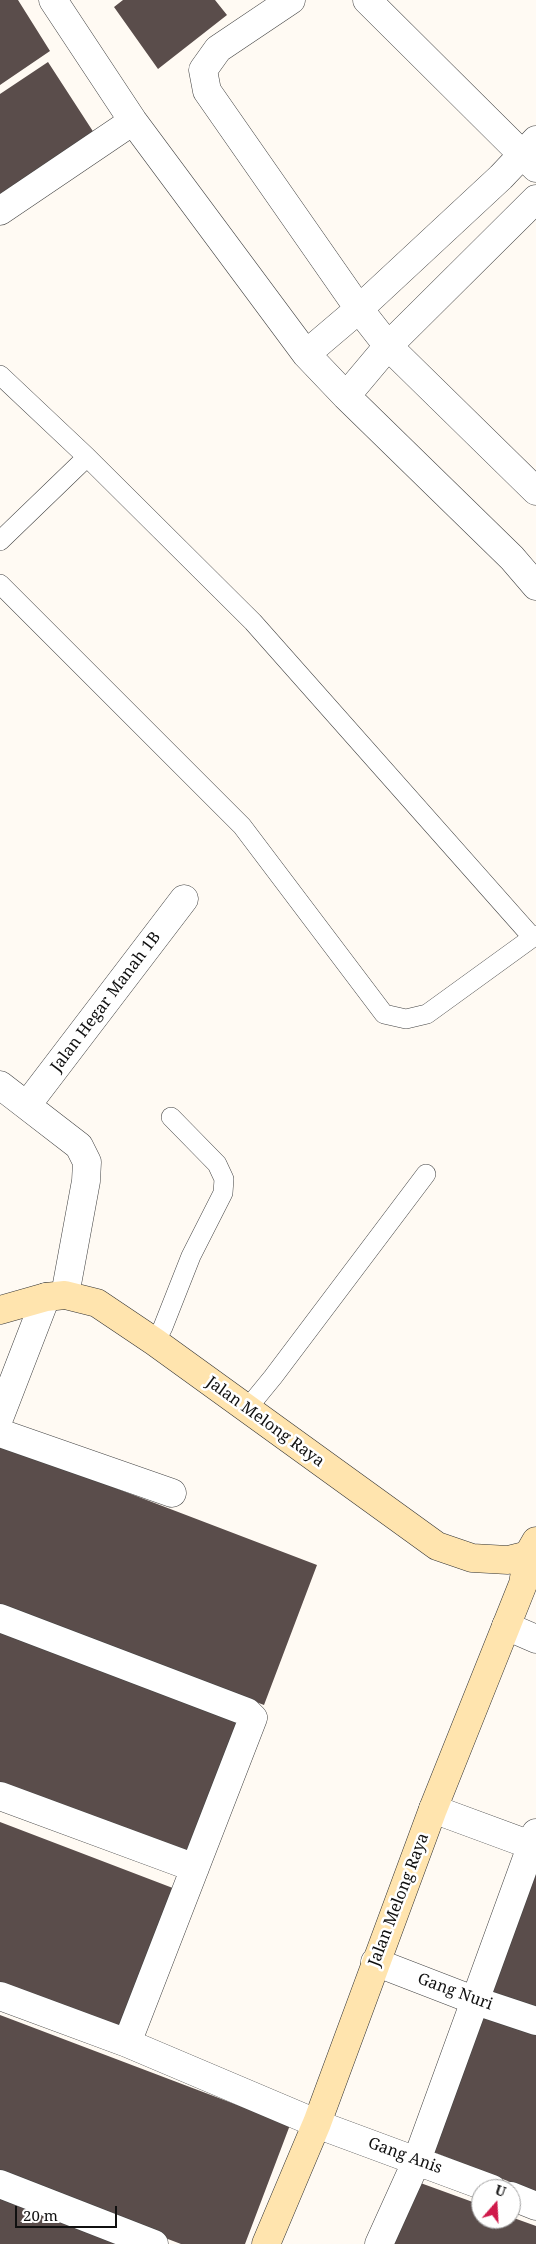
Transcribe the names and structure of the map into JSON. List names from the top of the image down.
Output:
{
  "streets": {
    "main road": ["Jalan Melong Raya"],
    "street": ["Jalan Hegar Manah 1B", "Gang Nuri", "Gang Anis"]
  },
  "crossings": [
    ["Jalan Melong Raya", "Gang Nuri"],
    ["Jalan Melong Raya", "Gang Anis"]
  ],
  "scale_bar": "20 m",
  "north": "top"
}
